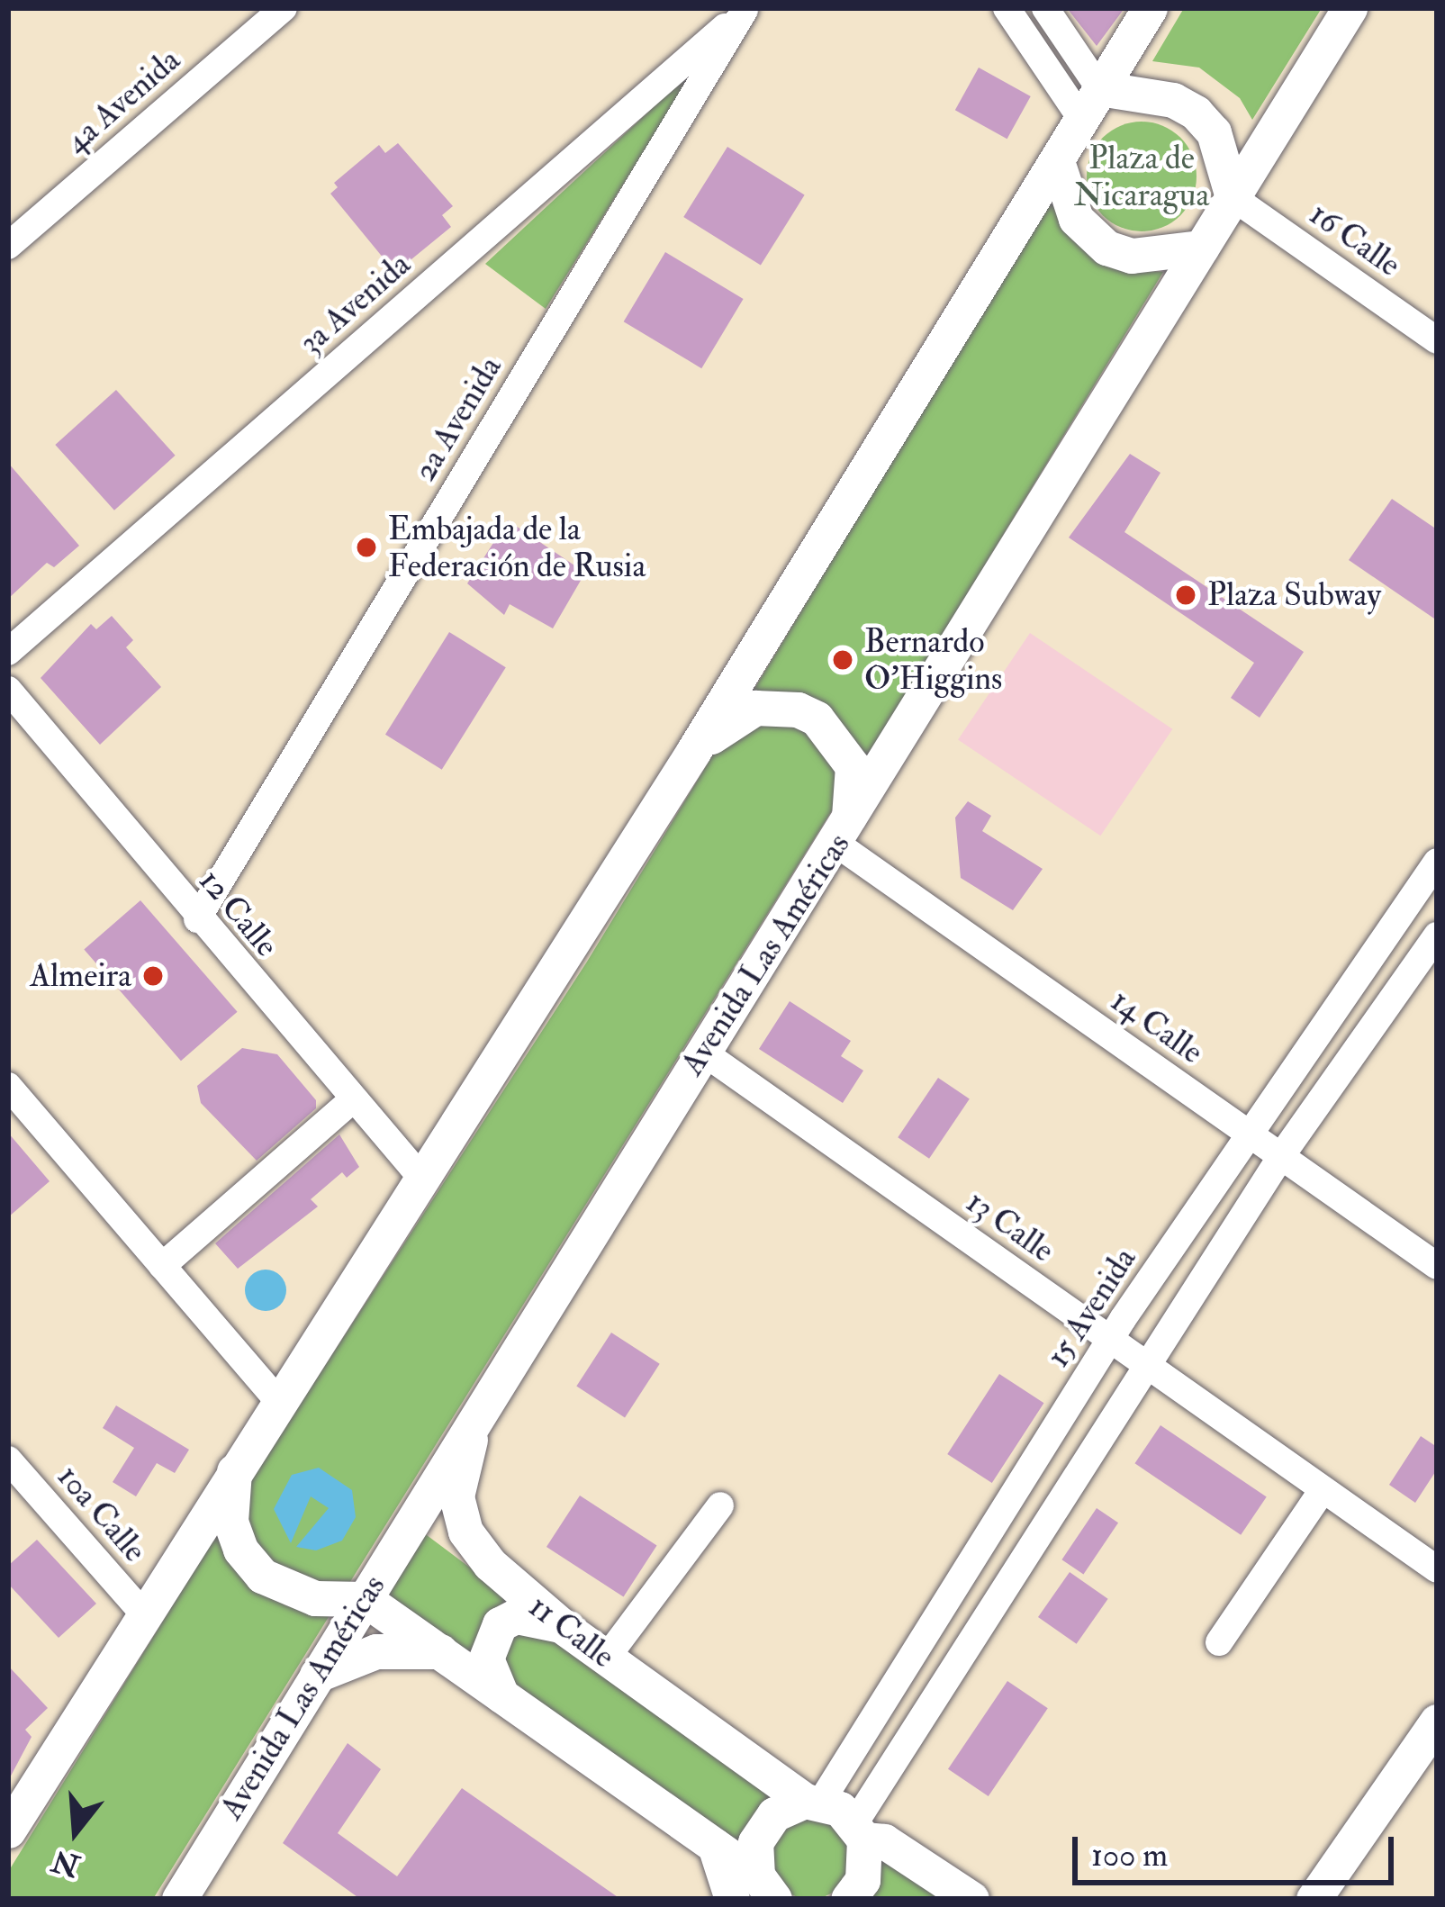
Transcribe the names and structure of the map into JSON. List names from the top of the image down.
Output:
{
  "streets": {
    "main road": ["Avenida Las Américas", "11 Calle"],
    "street": [
      "4a Avenida",
      "16 Calle",
      "3a Avenida",
      "2a Avenida",
      "12 Calle",
      "14 Calle",
      "13 Calle",
      "15 Avenida",
      "10a Calle"
    ]
  },
  "crossings": [
    ["16 Calle", "Avenida Las Américas"],
    ["3a Avenida", "2a Avenida"],
    ["2a Avenida", "12 Calle"],
    ["Avenida Las Américas", "14 Calle"],
    ["Avenida Las Américas", "13 Calle"],
    ["Avenida Las Américas", "11 Calle"],
    ["14 Calle", "15 Avenida"],
    ["13 Calle", "15 Avenida"],
    ["15 Avenida", "11 Calle"]
  ],
  "parks": ["Plaza de Nicaragua"],
  "places": [
    "Embajada de la Federación de Rusia",
    "Plaza Subway",
    "Bernardo O'Higgins",
    "Almeira"
  ],
  "scale_bar": "100 m",
  "north": "bottom"
}
